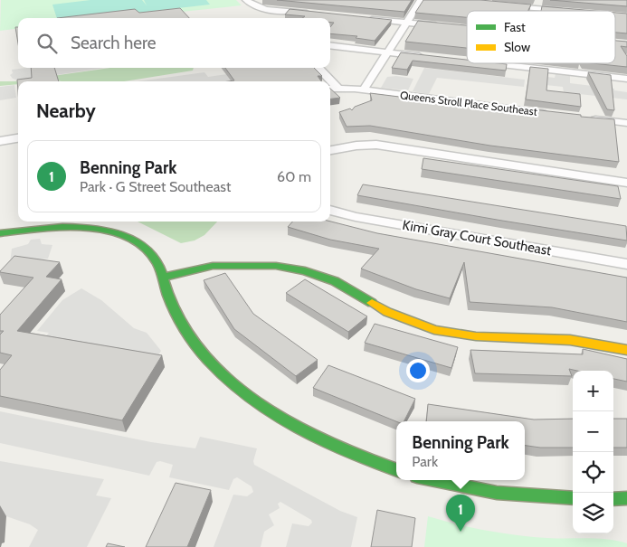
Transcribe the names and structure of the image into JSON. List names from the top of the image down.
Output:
{
  "streets": {
    "street": ["Queens Stroll Place Southeast", "Kimi Gray Court Southeast"]
  },
  "legend": ["Fast", "Slow"],
  "page": {
    "search": "Search here",
    "heading": "Nearby",
    "list": [
      {
        "mark": "1",
        "name": "Benning Park",
        "note": "Park · G Street Southeast",
        "value": "60 m"
      }
    ],
    "map_buttons": ["+", "−"],
    "popup": ["Benning Park", "Park"],
    "pins": "1"
  }
}
